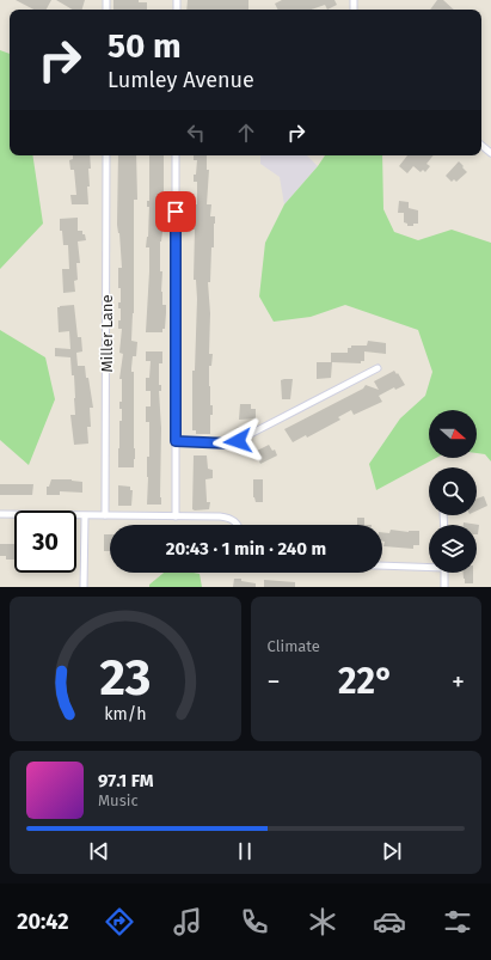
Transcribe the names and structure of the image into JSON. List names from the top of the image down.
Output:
{
  "streets": {
    "street": ["Miller Lane"]
  },
  "north": "right",
  "page": {
    "turn": ["50 m", "Lumley Avenue"],
    "limit": "30",
    "trip": "20:43 · 1 min · 240 m",
    "tile": "Climate",
    "heat": ["−", "22°", "+"],
    "song": ["97.1 FM", "Music"],
    "tabs": "20:42",
    "gauge": ["23", "km/h"]
  }
}
